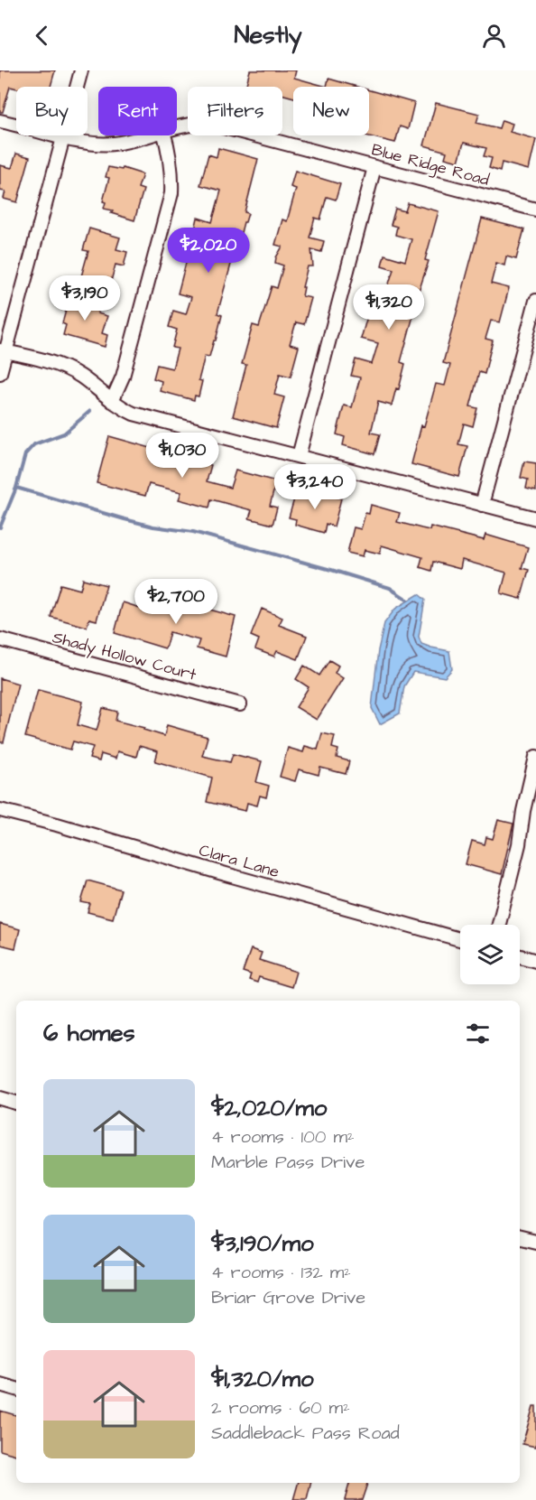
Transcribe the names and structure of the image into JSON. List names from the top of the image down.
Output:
{
  "streets": {
    "street": ["Blue Ridge Road", "Shady Hollow Court", "Clara Lane"]
  },
  "page": {
    "header": "Nestly",
    "chip": [
      "Buy",
      "Rent",
      "Filters",
      "New"
    ],
    "price": [
      "$2,020",
      "$3,190",
      "$1,320",
      "$1,030",
      "$3,240",
      "$2,700"
    ],
    "heading": "6 homes",
    "list": [
      {
        "name": "$2,020/mo",
        "note": "4 rooms · 100 m² · Marble Pass Drive"
      },
      {
        "name": "$3,190/mo",
        "note": "4 rooms · 132 m² · Briar Grove Drive"
      },
      {
        "name": "$1,320/mo",
        "note": "2 rooms · 60 m² · Saddleback Pass Road"
      }
    ]
  }
}
